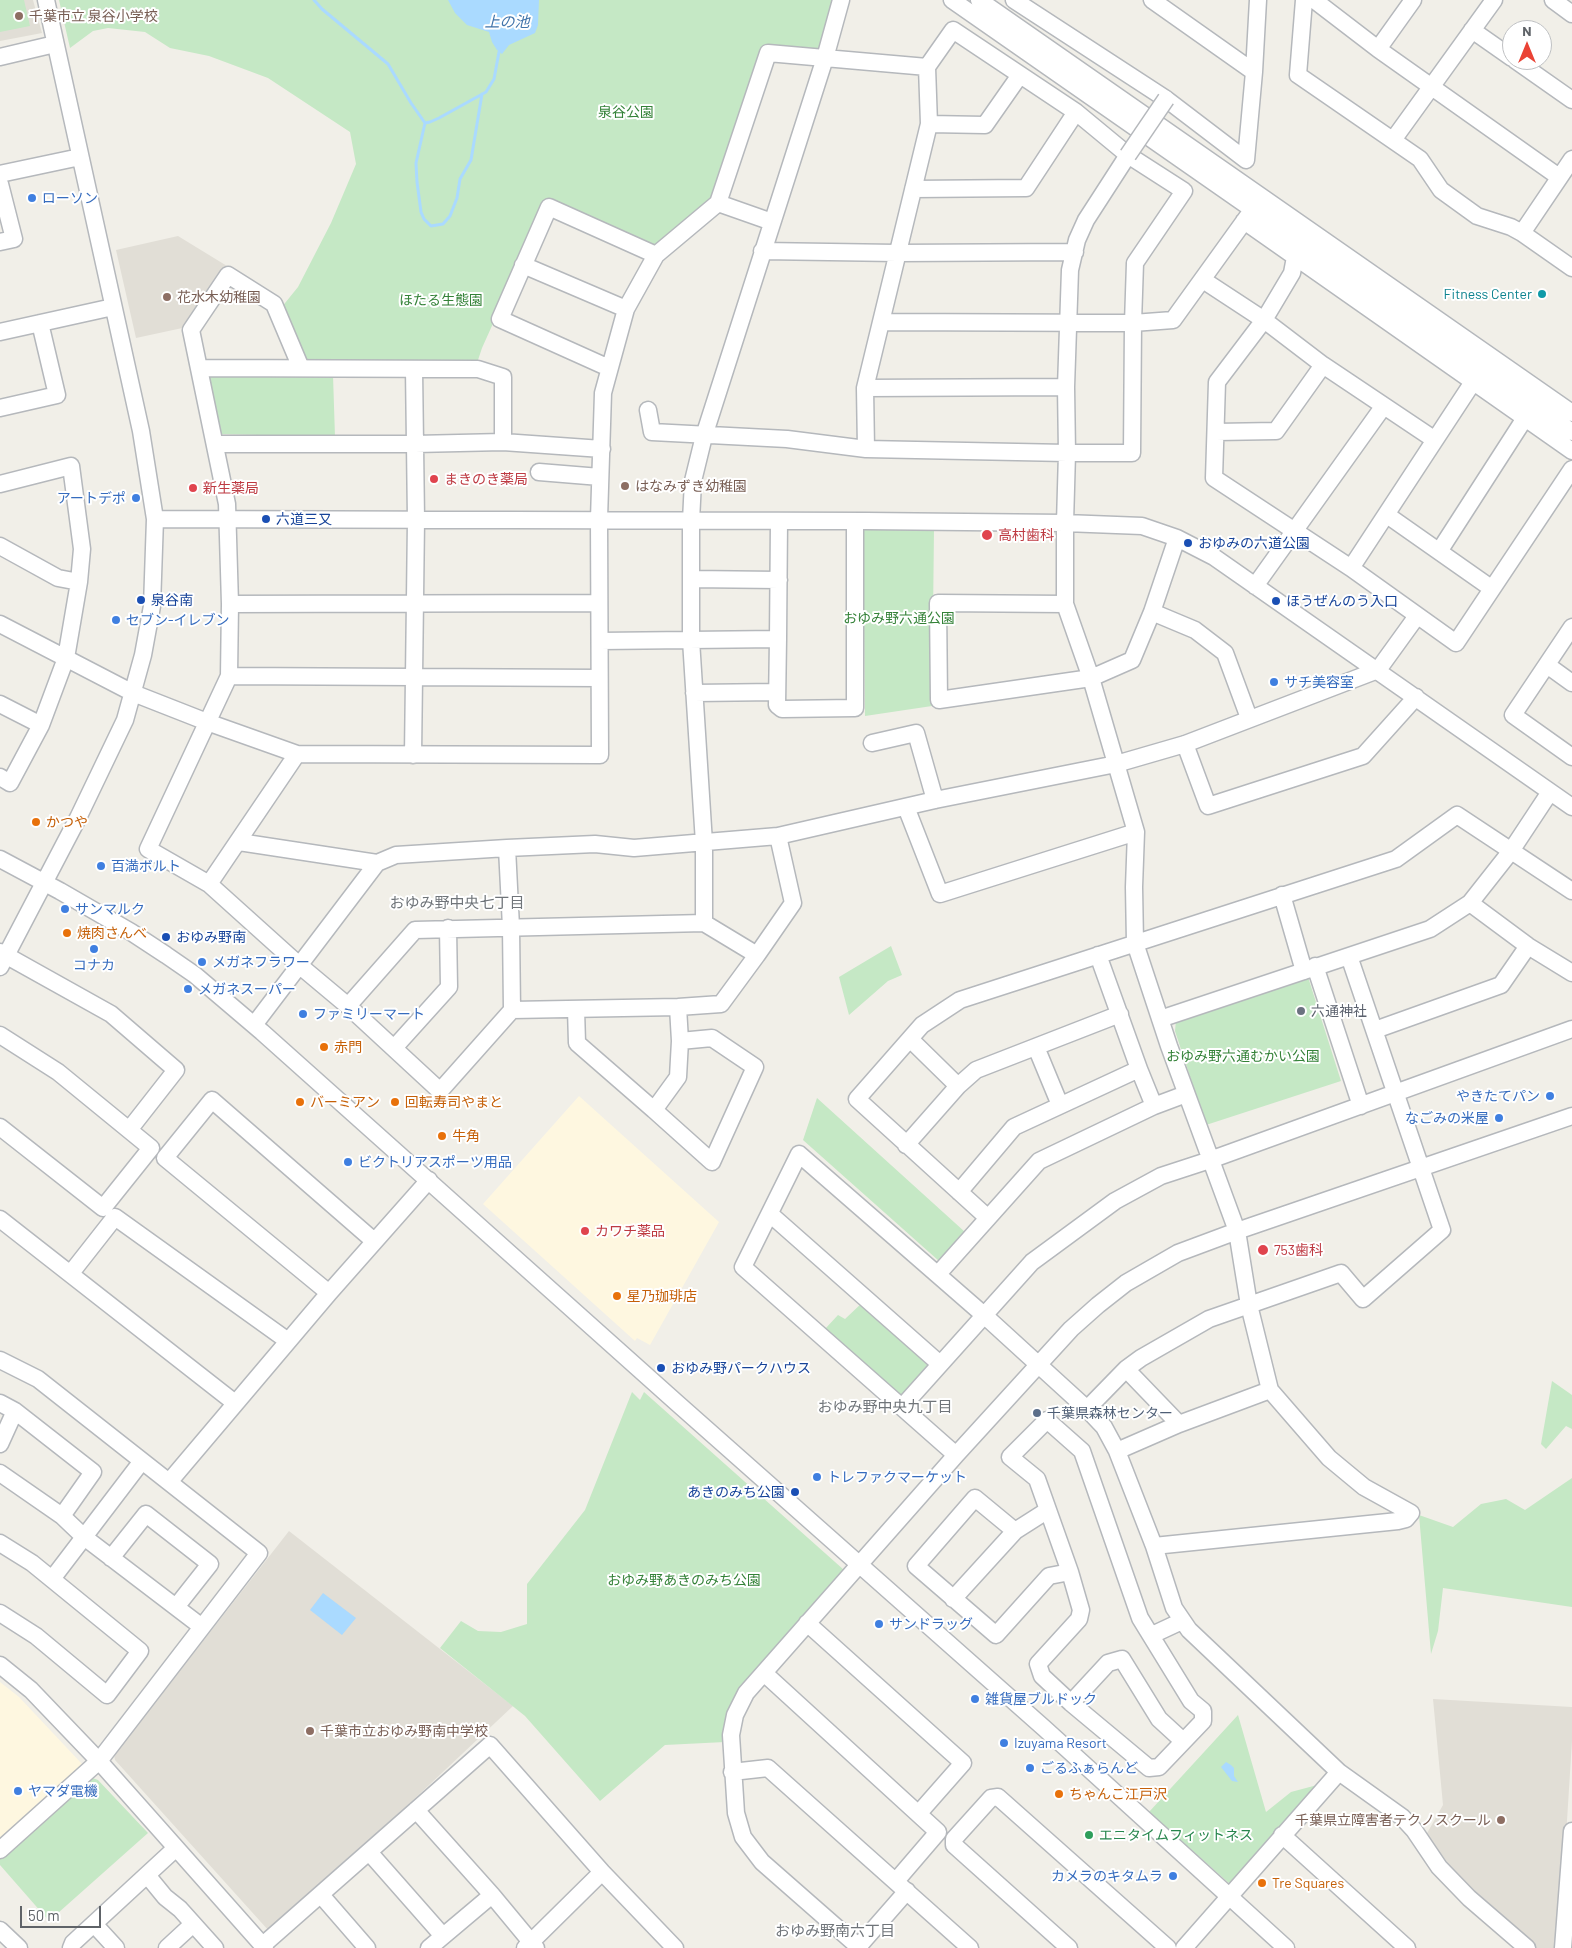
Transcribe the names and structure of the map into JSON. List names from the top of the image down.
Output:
{
  "districts": ["おゆみ野中央七丁目", "おゆみ野中央九丁目", "おゆみ野南六丁目"],
  "water": ["上の池"],
  "parks": [
    "泉谷公園",
    "ほたる生態園",
    "おゆみ野六通公園",
    "おゆみ野六通むかい公園",
    "おゆみ野あきのみち公園"
  ],
  "places": [
    "千葉市立 泉谷小学校",
    "ローソン",
    "Fitness Center",
    "花水木幼稚園",
    "まきのき薬局",
    "はなみずき幼稚園",
    "新生薬局",
    "アートデポ",
    "六道三又",
    "高村歯科",
    "おゆみの六道公園",
    "泉谷南",
    "ほうぜんのう入口",
    "セブン-イレブン",
    "サチ美容室",
    "かつや",
    "百満ボルト",
    "サンマルク",
    "焼肉さんべ",
    "おゆみ野南",
    "コナカ",
    "メガネフラワー",
    "メガネスーパー",
    "六通神社",
    "ファミリーマート",
    "赤門",
    "やきたてパン",
    "バーミアン",
    "回転寿司やまと",
    "なごみの米屋",
    "牛角",
    "ビクトリアスポーツ用品",
    "カワチ薬品",
    "753歯科",
    "星乃珈琲店",
    "おゆみ野パークハウス",
    "千葉県森林センター",
    "トレファクマーケット",
    "あきのみち公園",
    "サンドラッグ",
    "雑貨屋ブルドック",
    "千葉市立おゆみ野南中学校",
    "Izuyama Resort",
    "ごるふぁらんど",
    "ヤマダ電機",
    "ちゃんこ江戸沢",
    "千葉県立障害者テクノスクール",
    "エニタイムフィットネス",
    "カメラのキタムラ",
    "Tre Squares"
  ],
  "scale_bar": "50 m",
  "north": "top"
}
